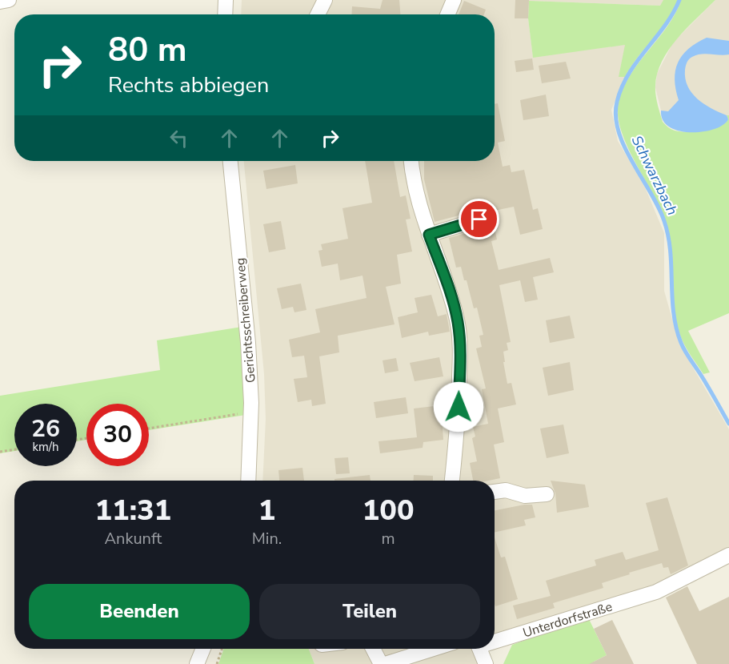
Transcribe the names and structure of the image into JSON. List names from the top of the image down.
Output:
{
  "streets": {
    "street": ["Gerichtsschreiberweg", "Unterdorfstraße"]
  },
  "water": ["Schwarzbach"],
  "page": {
    "turn": ["80 m", "Rechts abbiegen"],
    "speed": "26 km/h",
    "limit": "30",
    "eta": [
      "11:31",
      "Ankunft",
      "1",
      "Min.",
      "100",
      "m"
    ],
    "buttons": ["Beenden", "Teilen"]
  }
}
